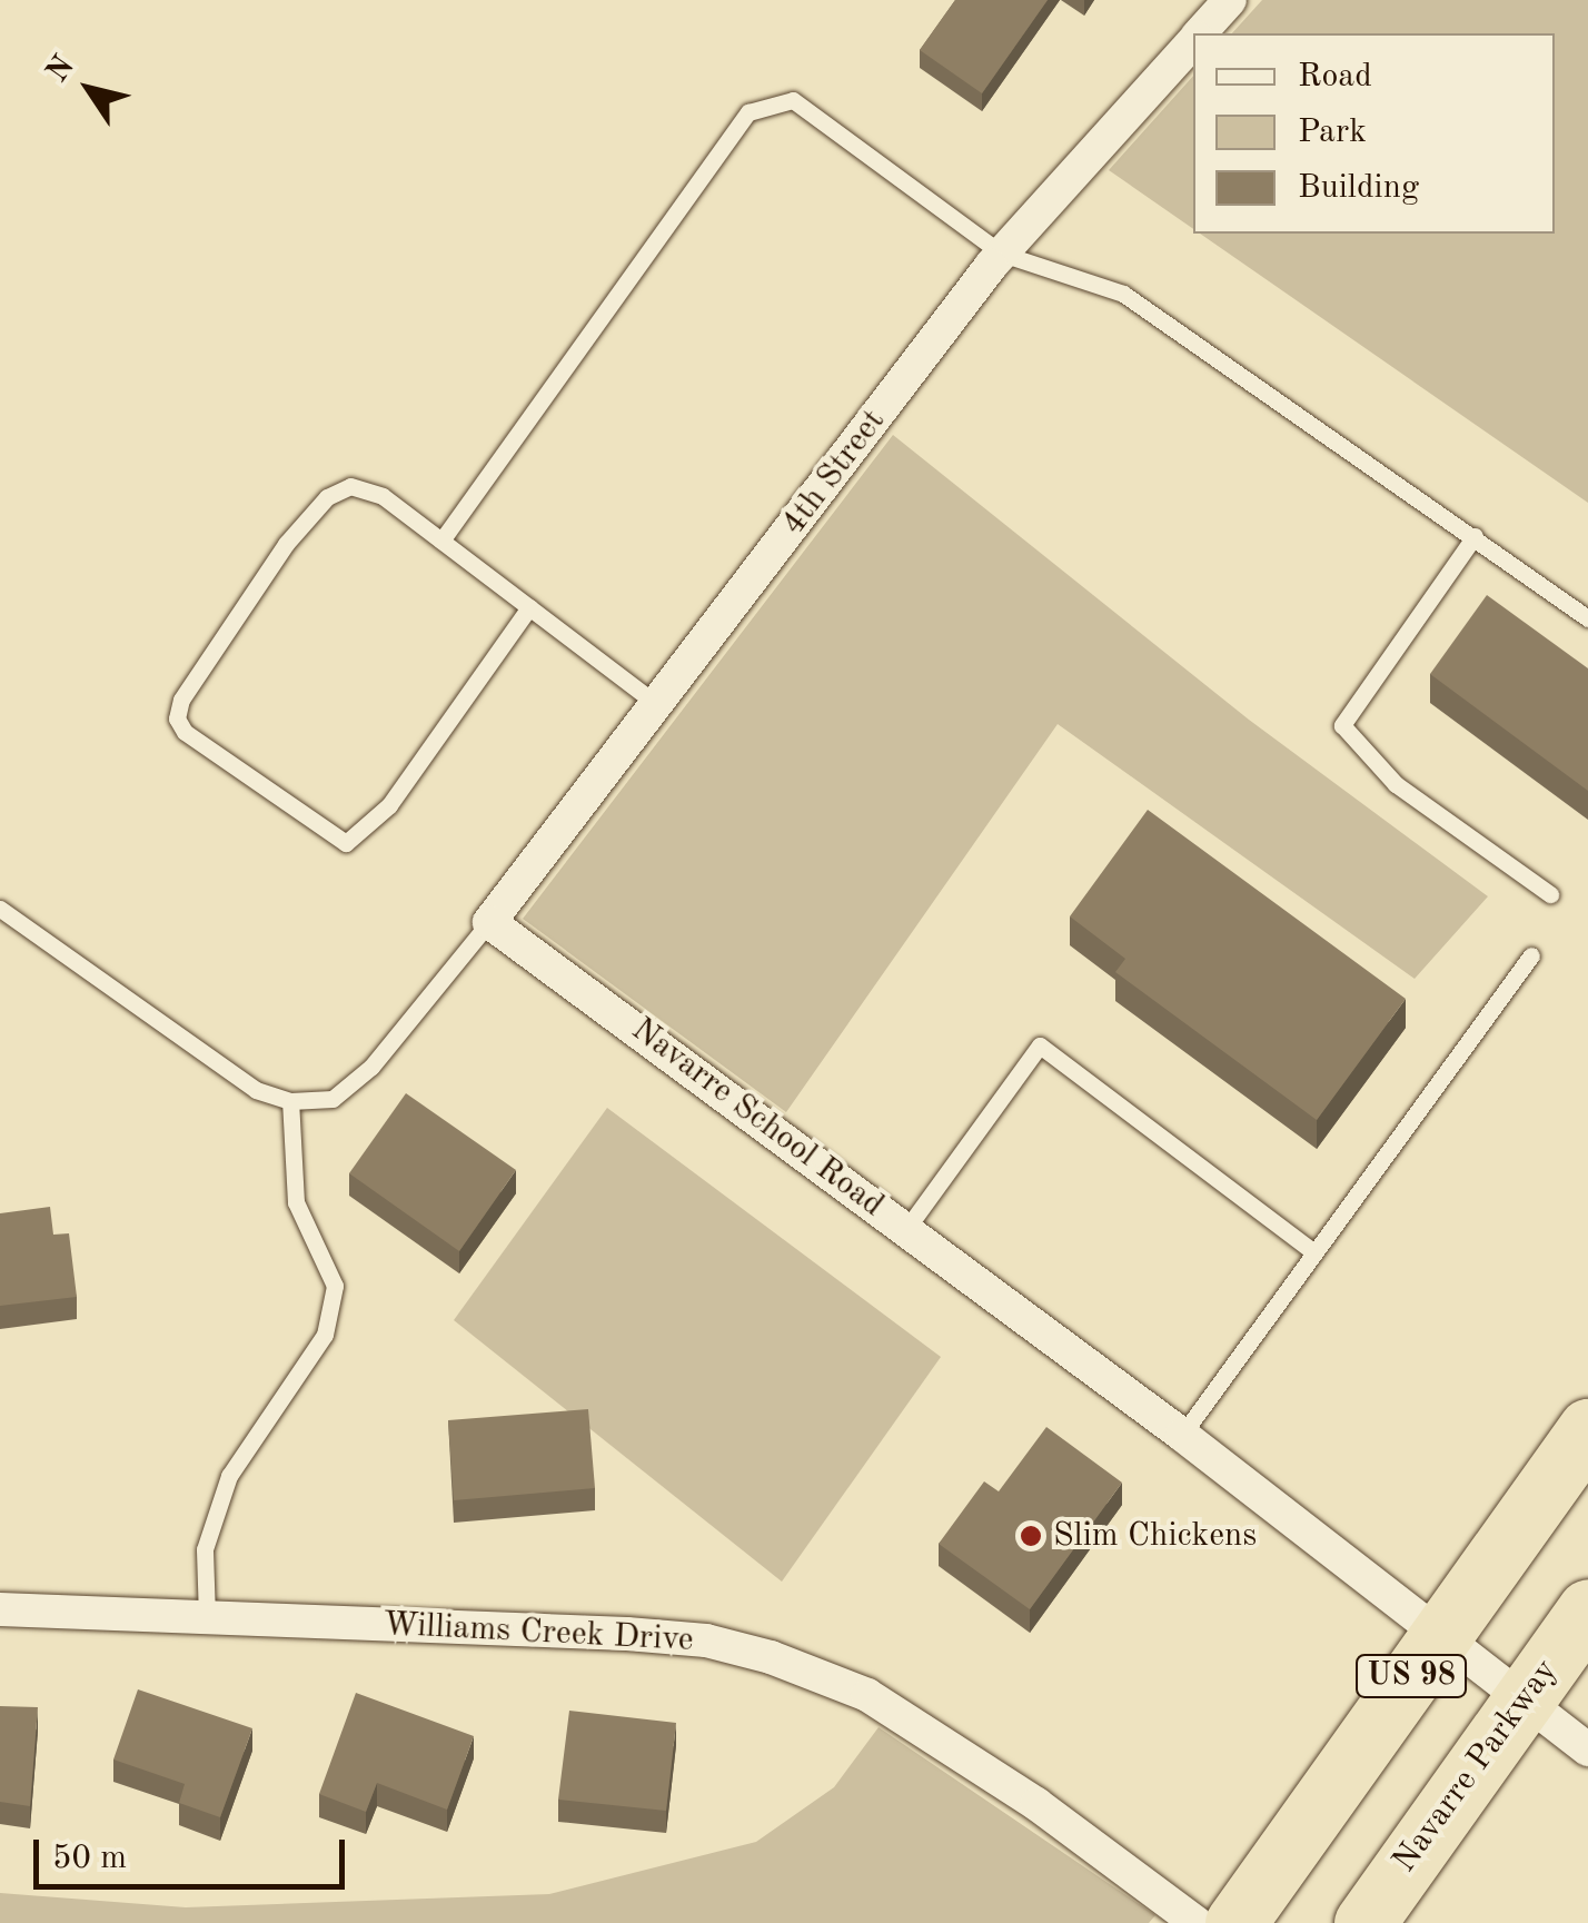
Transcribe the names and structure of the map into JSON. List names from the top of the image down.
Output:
{
  "streets": {
    "highway": ["US 98", "Navarre Parkway"],
    "street": ["4th Street", "Navarre School Road", "Williams Creek Drive"]
  },
  "crossings": [
    ["4th Street", "Navarre School Road"],
    ["Navarre School Road", "US 98"],
    ["Navarre School Road", "Navarre Parkway"]
  ],
  "places": ["Slim Chickens"],
  "legend": ["Road", "Park", "Building"],
  "scale_bar": "50 m",
  "north": "top left"
}
